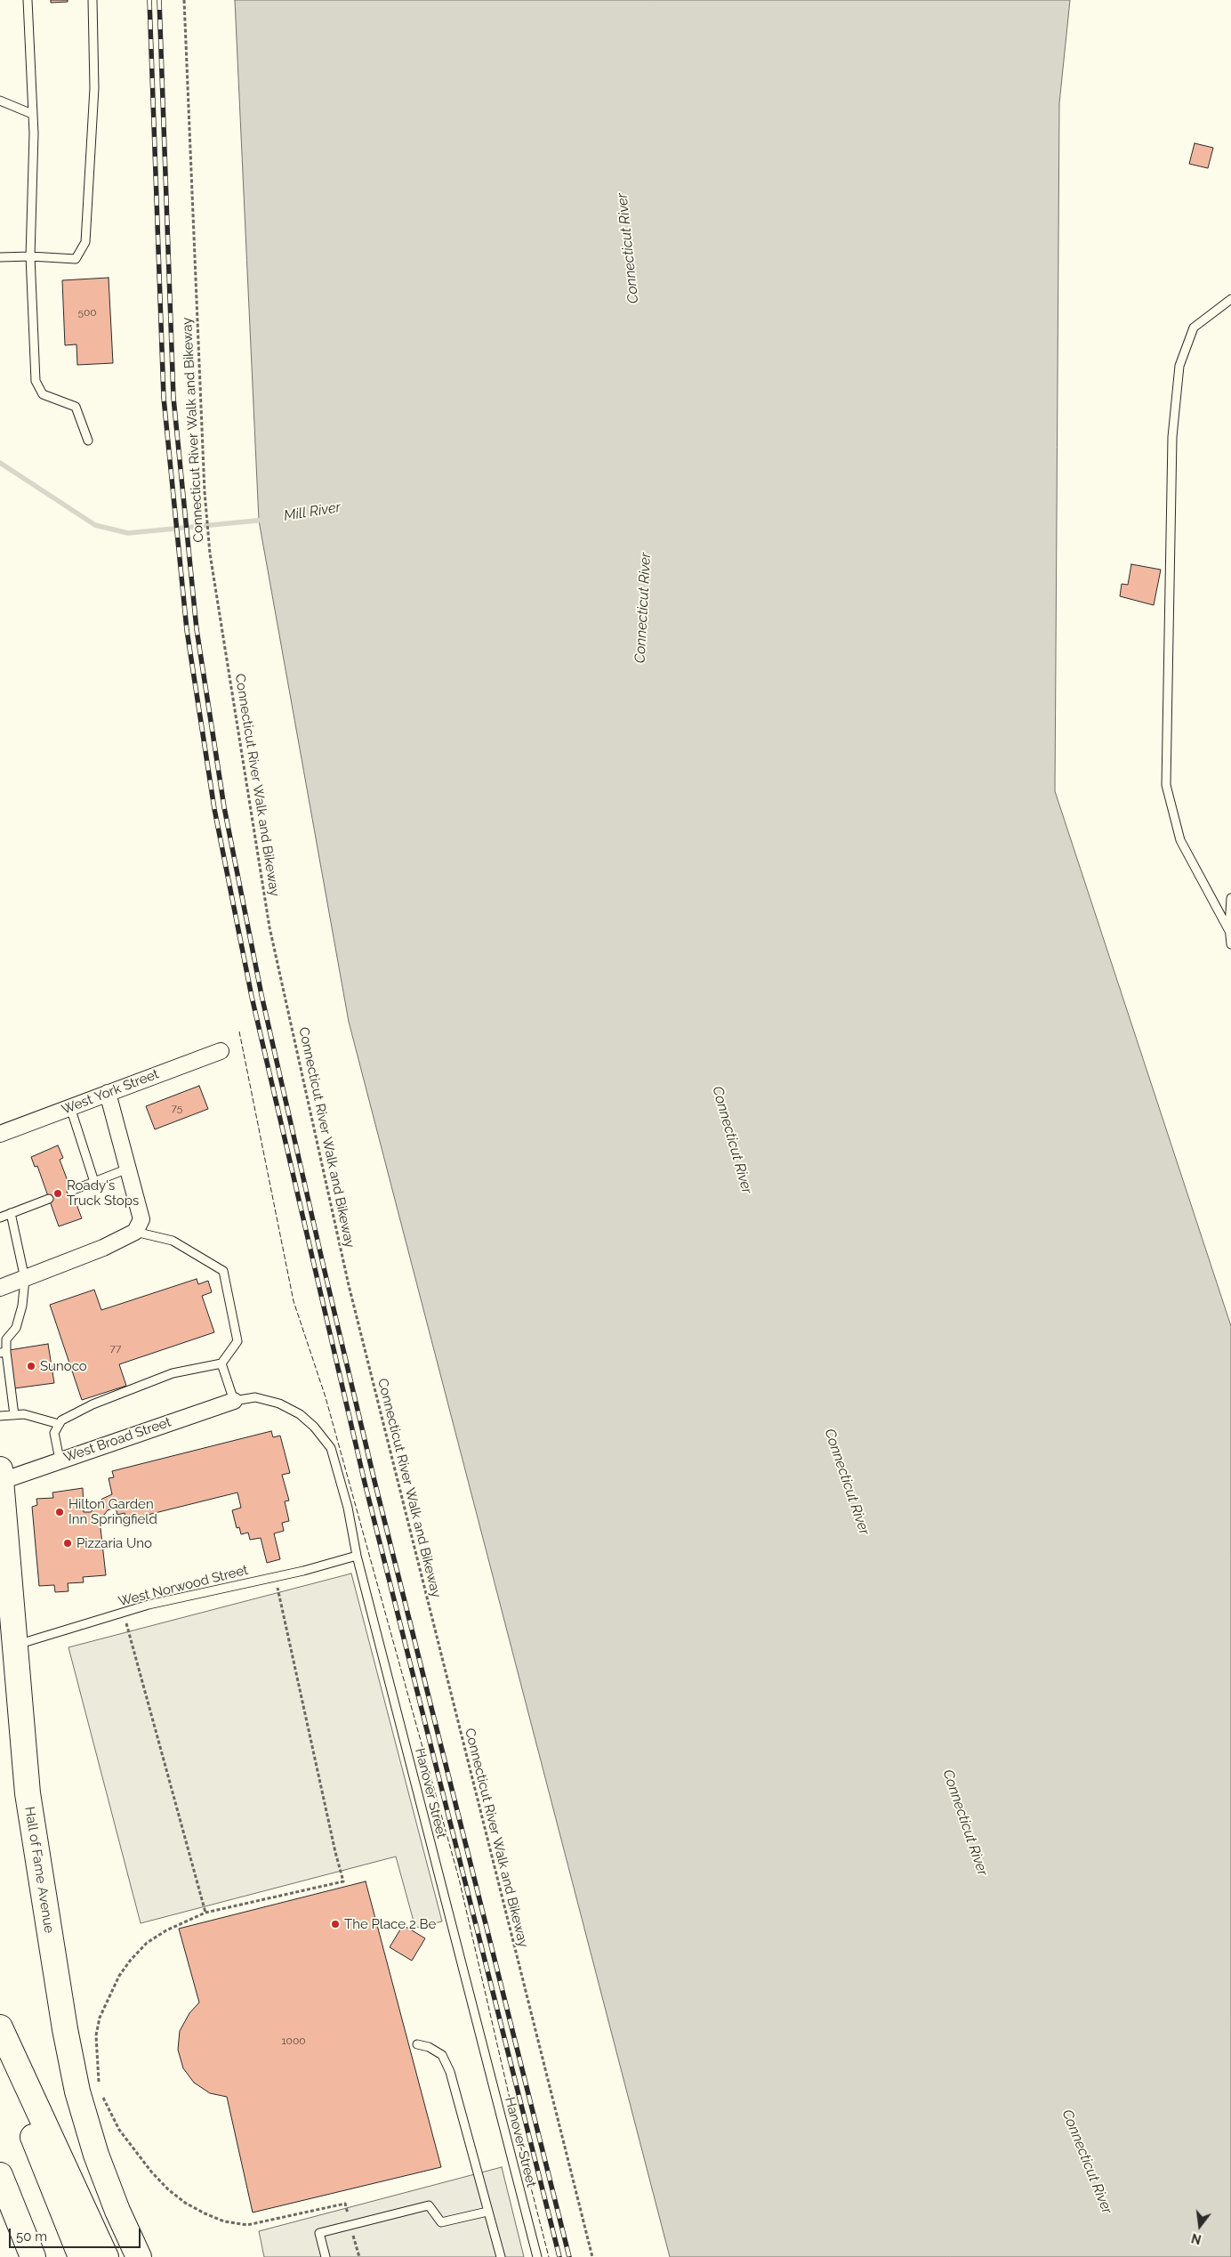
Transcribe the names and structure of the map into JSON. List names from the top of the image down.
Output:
{
  "streets": {
    "main road": ["Hall of Fame Avenue"],
    "street": ["West York Street", "West Broad Street"],
    "lane": ["West Norwood Street", "Hanover Street"],
    "path": ["Connecticut River Walk and Bikeway"]
  },
  "crossings": [
    ["West Broad Street", "Hanover Street"],
    ["West Broad Street", "Hall of Fame Avenue"],
    ["West Norwood Street", "Hanover Street"],
    ["West Norwood Street", "Hall of Fame Avenue"]
  ],
  "water": ["Connecticut River", "Mill River"],
  "places": [
    "Roady's Truck Stops",
    "Sunoco",
    "Hilton Garden Inn Springfield",
    "Pizzaria Uno",
    "The Place 2 Be"
  ],
  "house_numbers": [
    "500",
    "75",
    "77",
    "1000"
  ],
  "scale_bar": "50 m",
  "north": "bottom"
}
